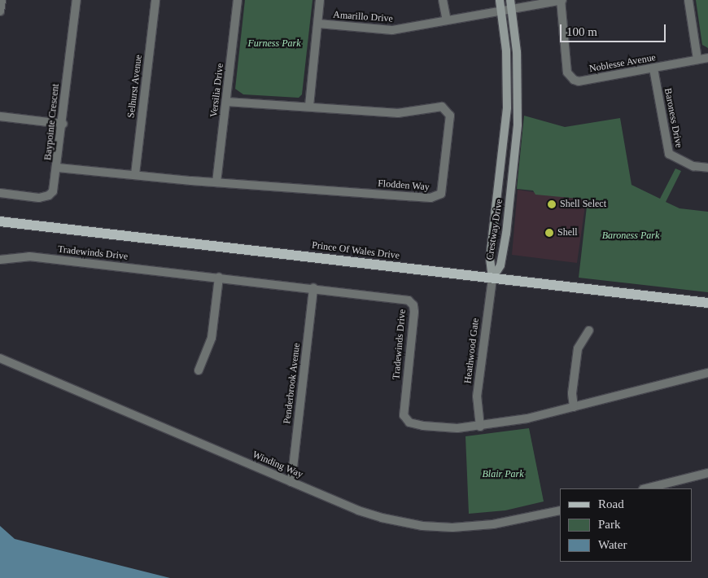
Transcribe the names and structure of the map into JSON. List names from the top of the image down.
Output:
{
  "streets": {
    "main road": ["Prince Of Wales Drive"],
    "street": [
      "Amarillo Drive",
      "Noblesse Avenue",
      "Selhurst Avenue",
      "Versilia Drive",
      "Baroness Drive",
      "Baypointe Crescent",
      "Flodden Way",
      "Crestway Drive",
      "Tradewinds Drive",
      "Heathwood Gate",
      "Penderbrook Avenue",
      "Winding Way"
    ]
  },
  "crossings": [
    ["Amarillo Drive", "Noblesse Avenue"],
    ["Amarillo Drive", "Crestway Drive"],
    ["Noblesse Avenue", "Baroness Drive"],
    ["Selhurst Avenue", "Flodden Way"],
    ["Versilia Drive", "Flodden Way"],
    ["Baypointe Crescent", "Flodden Way"],
    ["Crestway Drive", "Prince Of Wales Drive"],
    ["Crestway Drive", "Heathwood Gate"],
    ["Prince Of Wales Drive", "Heathwood Gate"],
    ["Tradewinds Drive", "Heathwood Gate"],
    ["Tradewinds Drive", "Penderbrook Avenue"],
    ["Penderbrook Avenue", "Winding Way"]
  ],
  "parks": ["Furness Park", "Baroness Park", "Blair Park"],
  "places": ["Shell Select", "Shell"],
  "legend": ["Road", "Park", "Water"],
  "scale_bar": "100 m"
}
